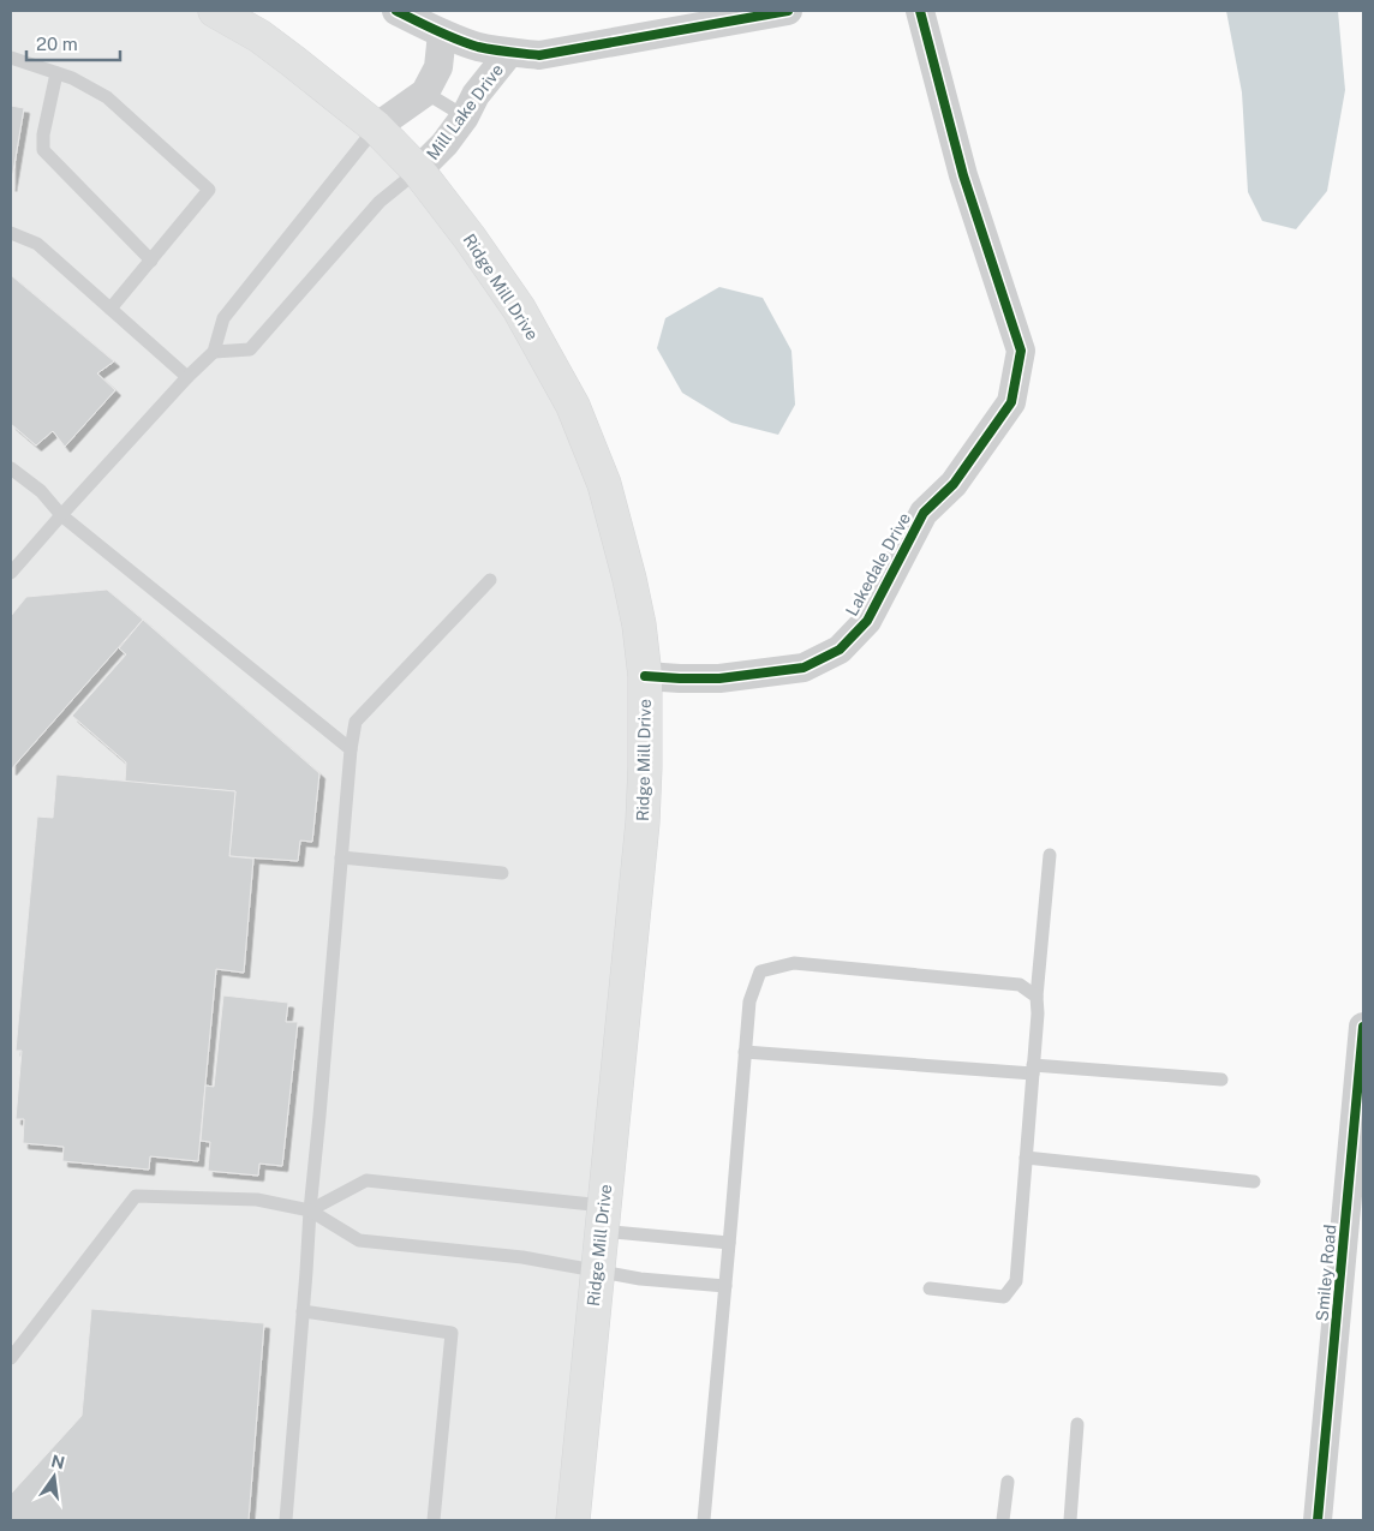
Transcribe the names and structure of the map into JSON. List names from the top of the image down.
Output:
{
  "streets": {
    "main road": ["Ridge Mill Drive"],
    "street": ["Mill Lake Drive", "Lakedale Drive", "Smiley Road"]
  },
  "crossings": [
    ["Mill Lake Drive", "Ridge Mill Drive"],
    ["Ridge Mill Drive", "Lakedale Drive"]
  ],
  "scale_bar": "20 m",
  "north": "top"
}
